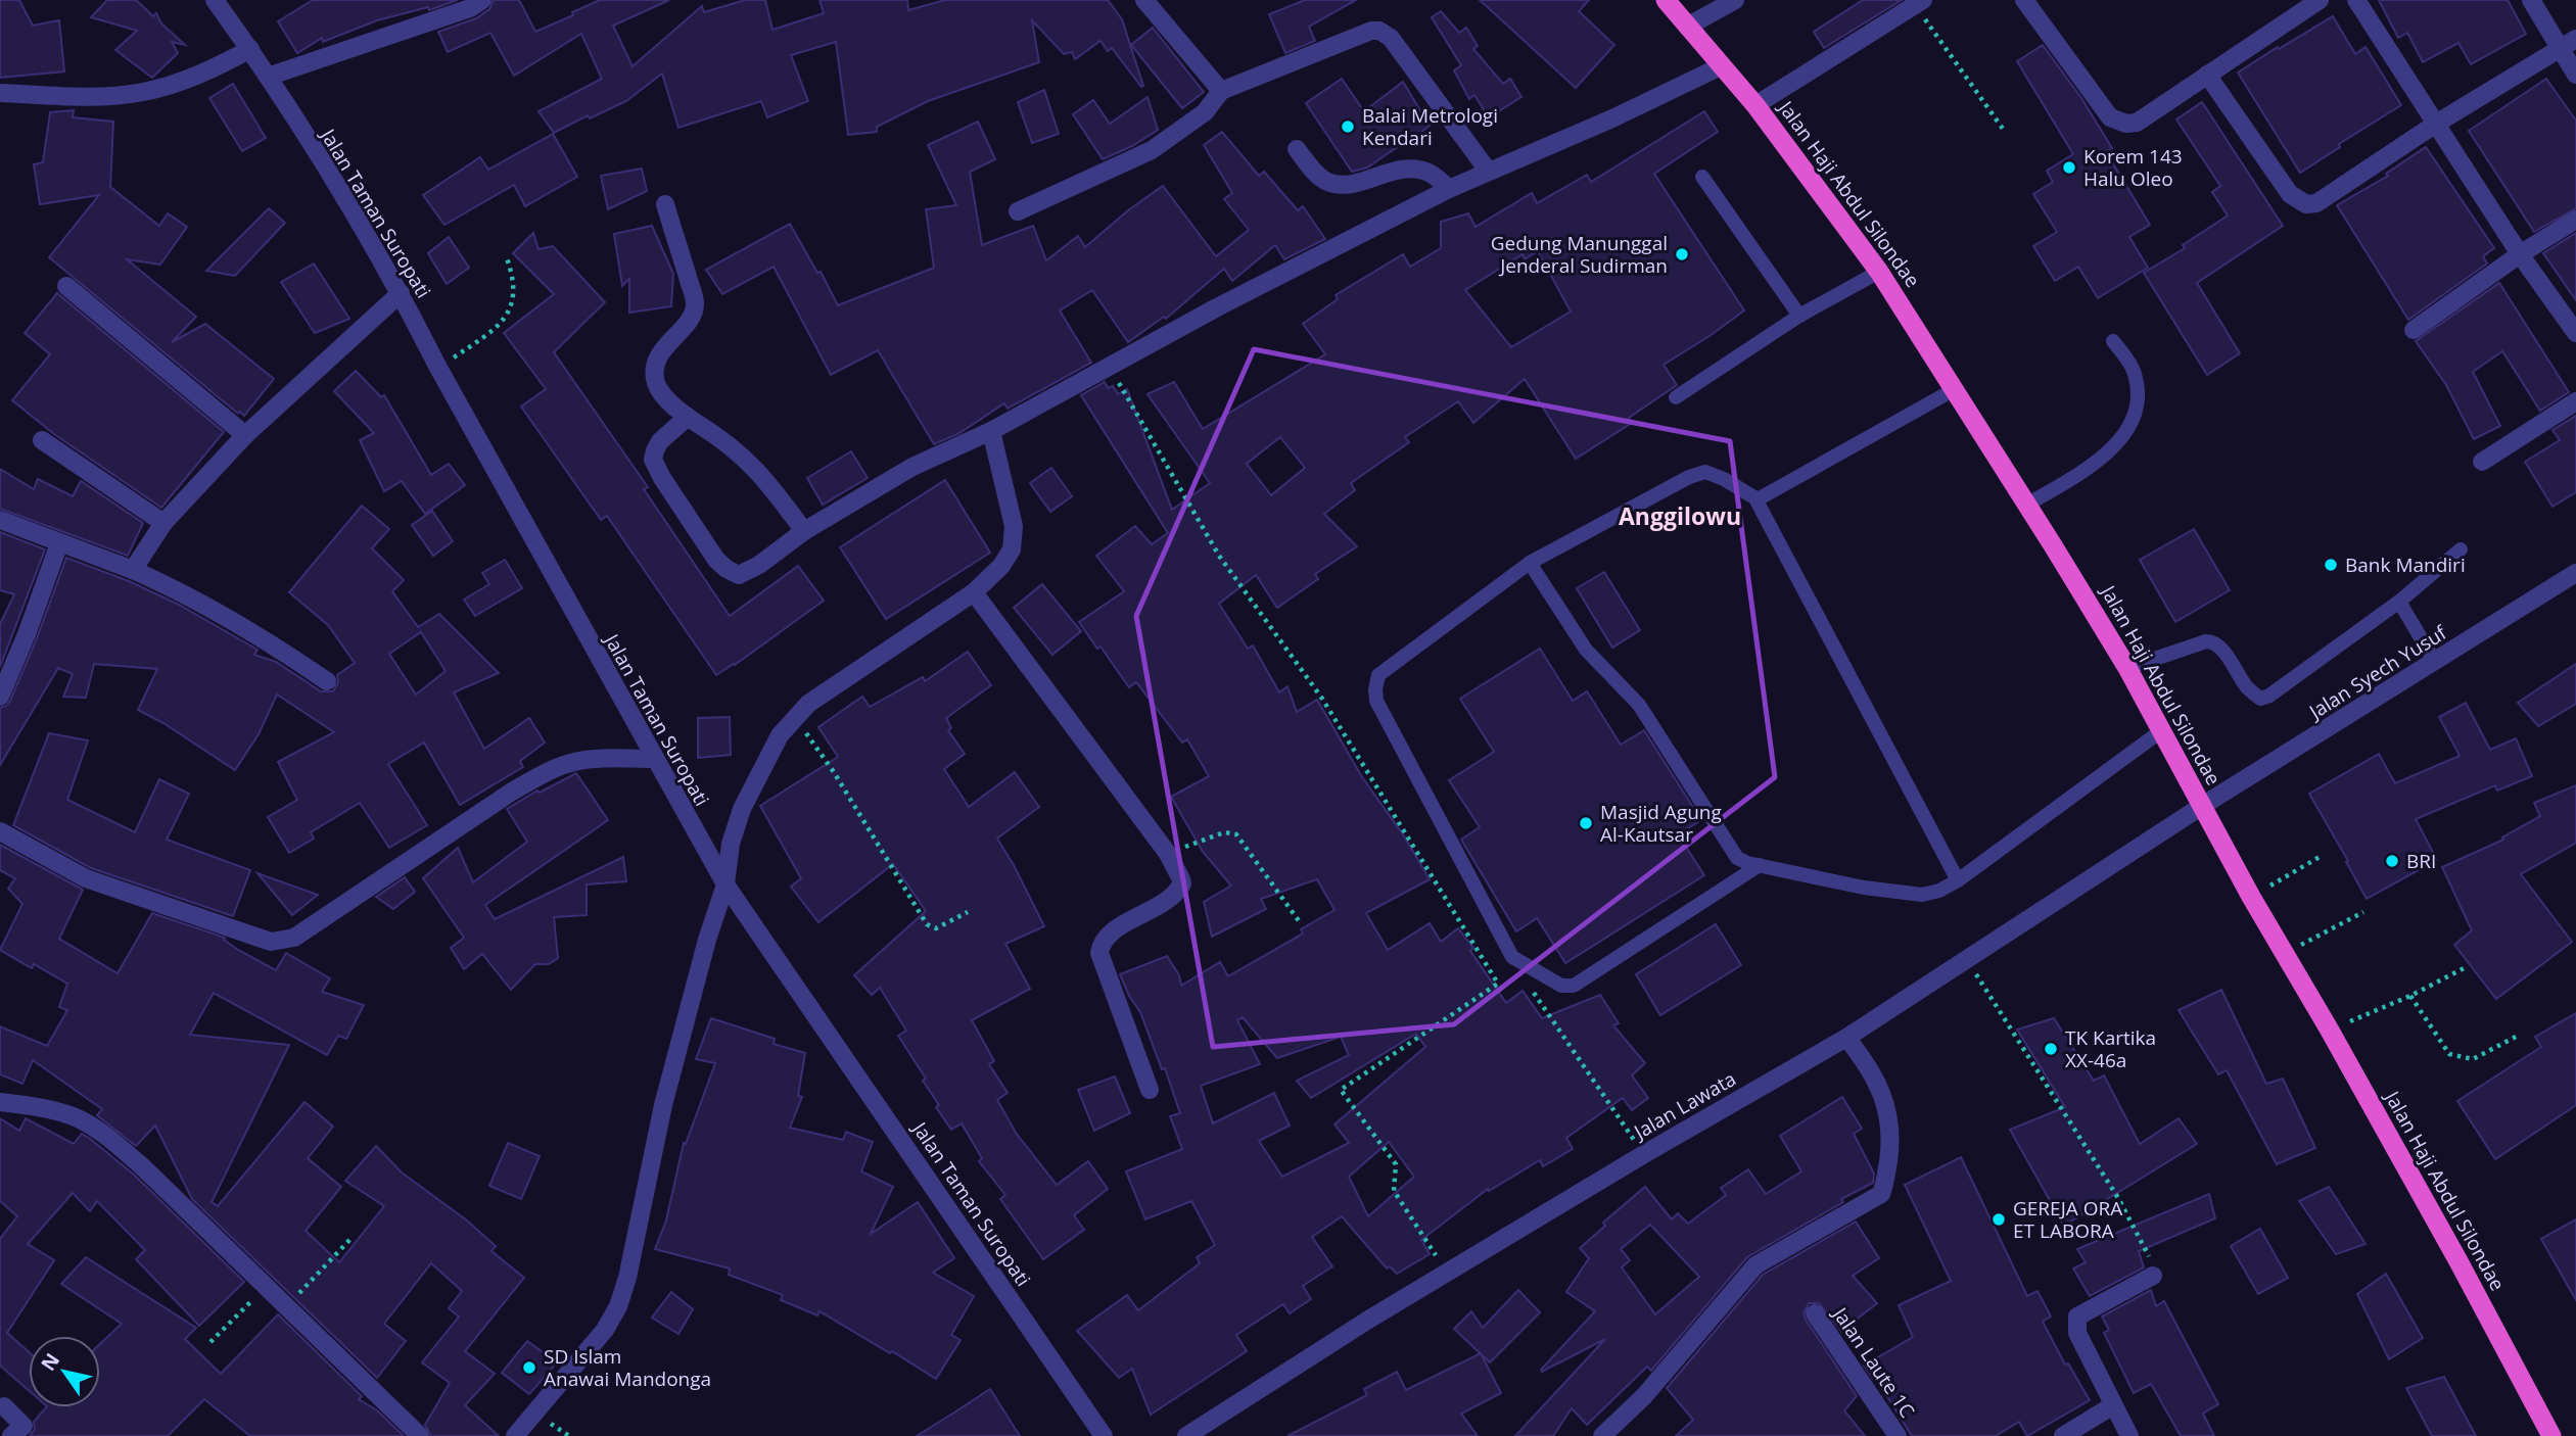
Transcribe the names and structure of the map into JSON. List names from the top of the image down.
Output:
{
  "streets": {
    "highway": ["Jalan Haji Abdul Silondae"],
    "street": [
      "Jalan Taman Suropati",
      "Jalan Syech Yusuf",
      "Jalan Lawata",
      "Jalan Laute 1C"
    ]
  },
  "crossings": [
    ["Jalan Haji Abdul Silondae", "Jalan Syech Yusuf"],
    ["Jalan Haji Abdul Silondae", "Jalan Lawata"],
    ["Jalan Syech Yusuf", "Jalan Lawata"]
  ],
  "districts": ["Anggilowu"],
  "places": [
    "Balai Metrologi Kendari",
    "Korem 143 Halu Oleo",
    "Gedung Manunggal Jenderal Sudirman",
    "Bank Mandiri",
    "Masjid Agung Al-Kautsar",
    "BRI",
    "TK Kartika XX-46a",
    "GEREJA ORA ET LABORA",
    "SD Islam Anawai Mandonga"
  ],
  "north": "top left"
}
